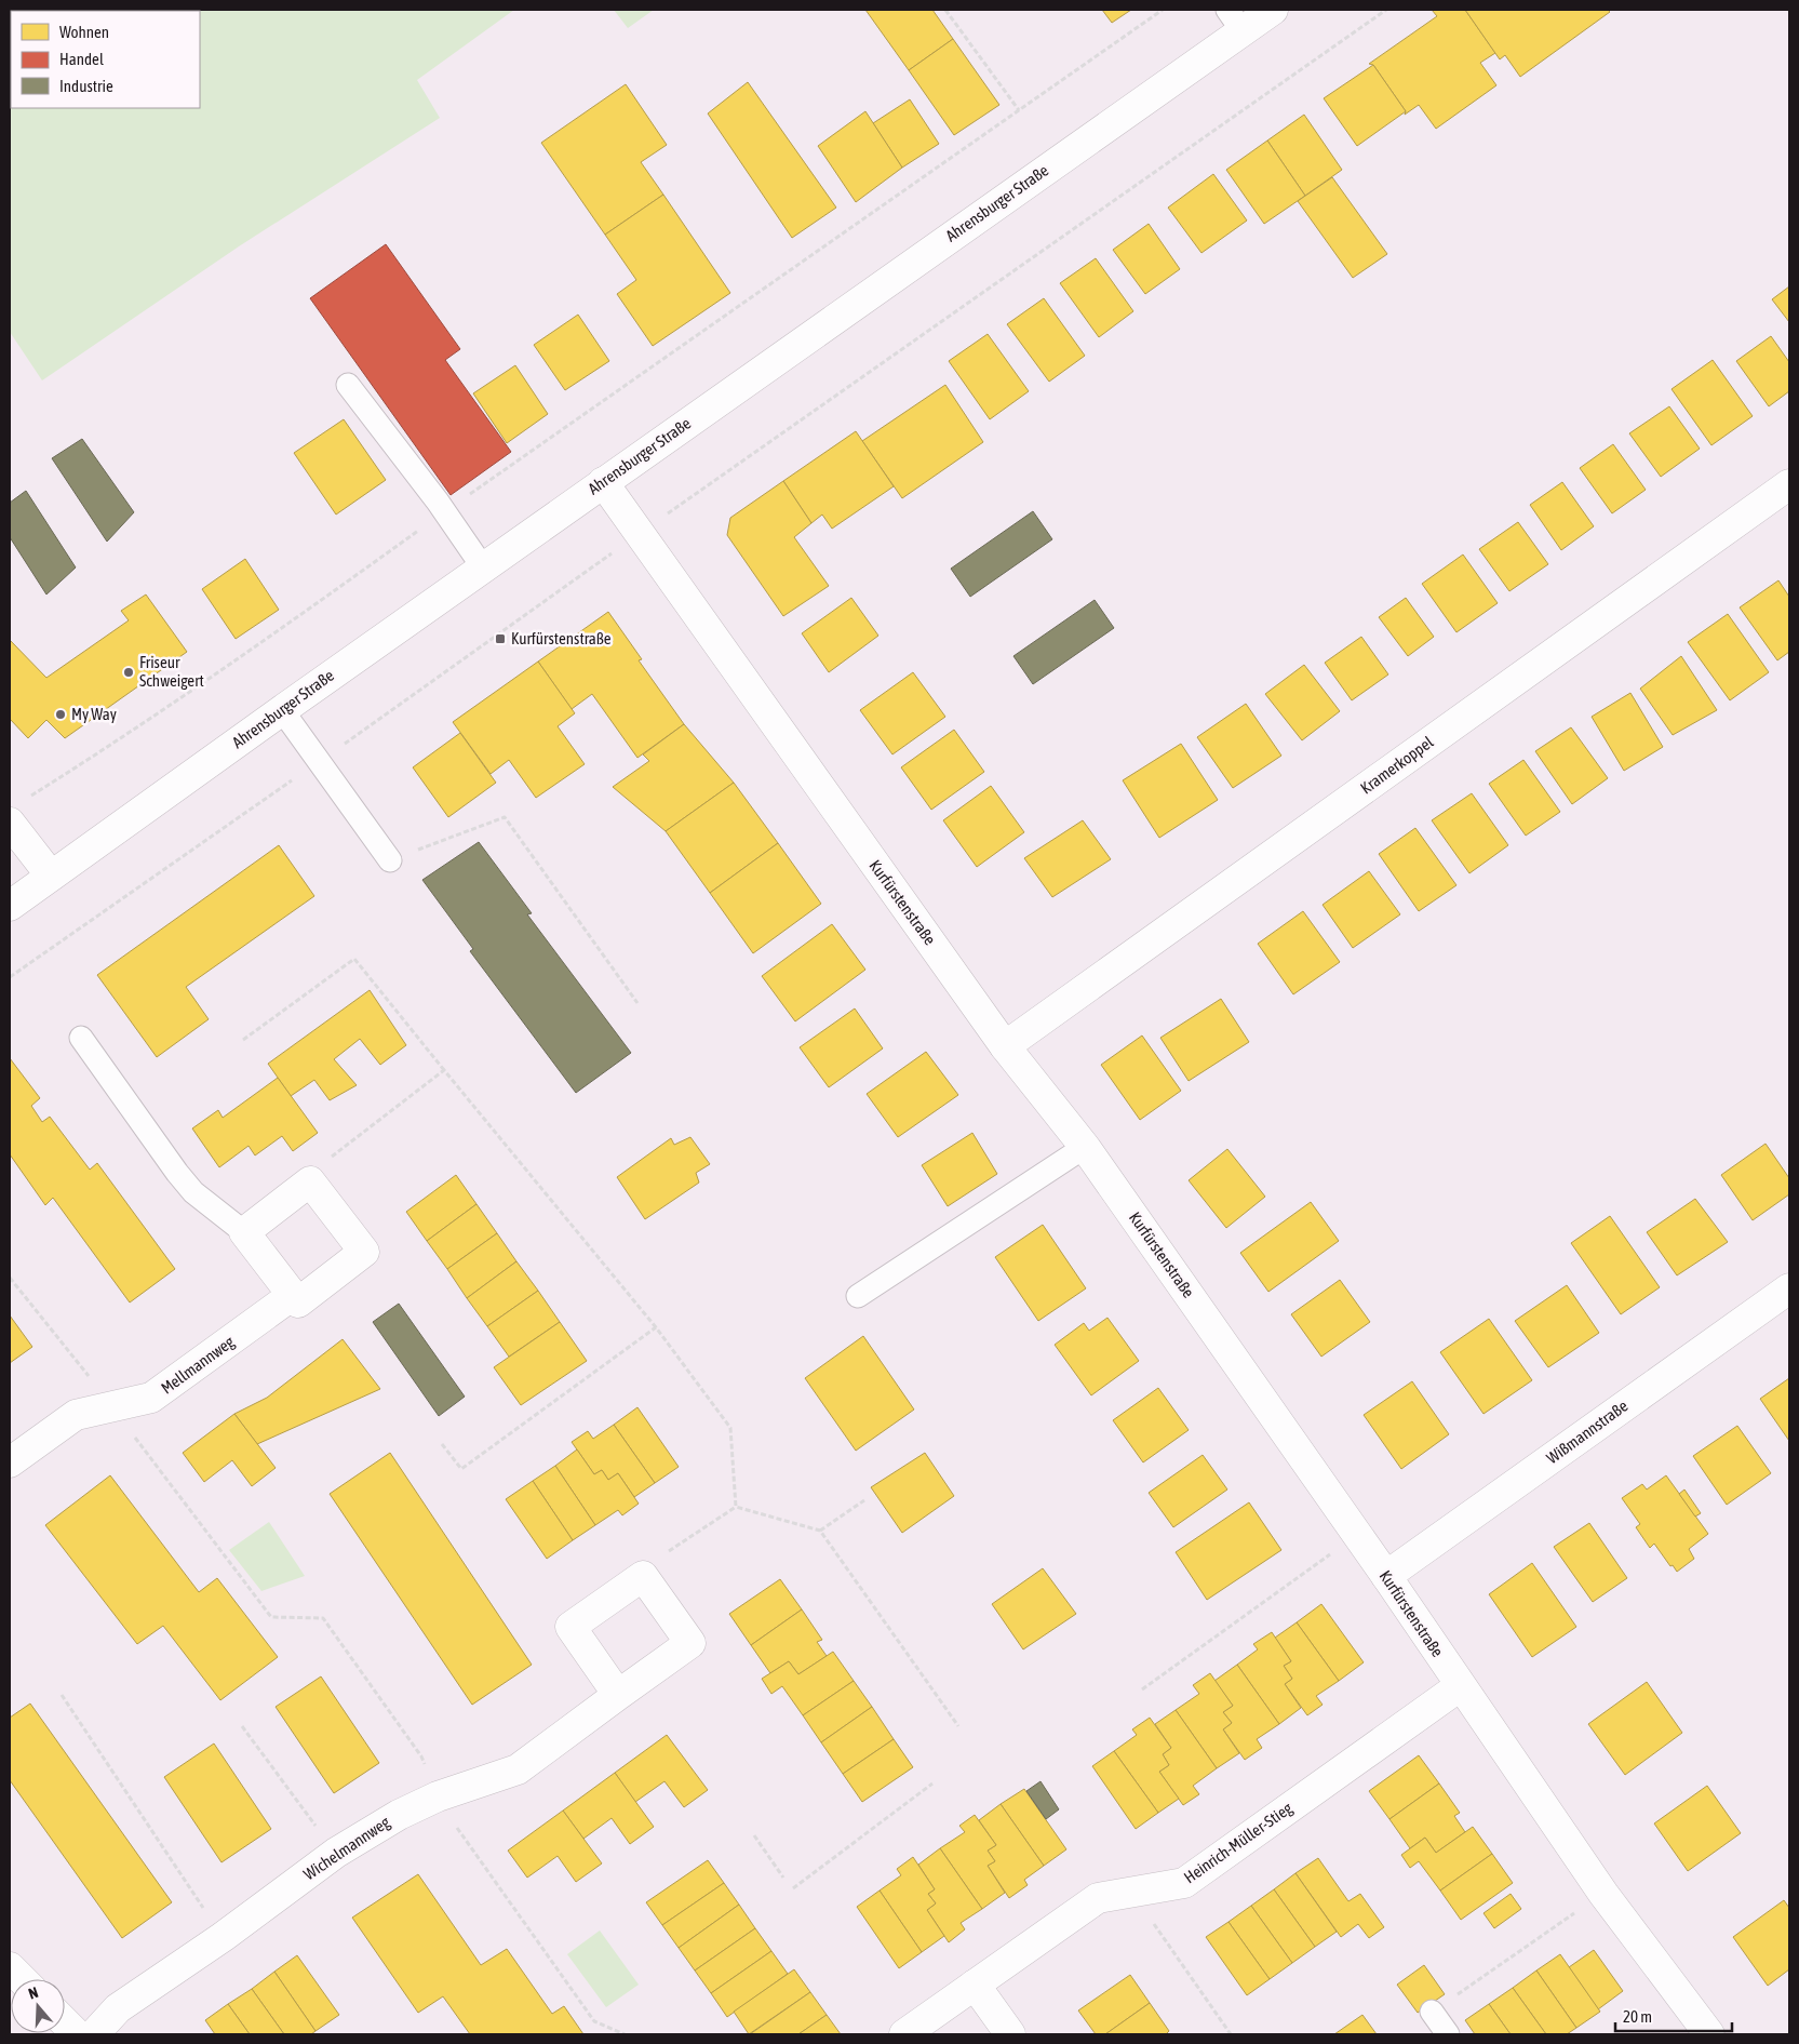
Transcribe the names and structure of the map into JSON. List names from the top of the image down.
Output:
{
  "streets": {
    "street": [
      "Ahrensburger Straße",
      "Kramerkoppel",
      "Kurfürstenstraße",
      "Mellmannweg",
      "Wißmannstraße",
      "Heinrich-Müller-Stieg",
      "Wichelmannweg"
    ]
  },
  "crossings": [
    ["Ahrensburger Straße", "Kurfürstenstraße"],
    ["Kramerkoppel", "Kurfürstenstraße"],
    ["Kurfürstenstraße", "Wißmannstraße"],
    ["Kurfürstenstraße", "Heinrich-Müller-Stieg"]
  ],
  "places": {
    "transit": ["Kurfürstenstraße"],
    "other": ["Friseur Schweigert", "My Way"]
  },
  "legend": ["Wohnen", "Handel", "Industrie"],
  "scale_bar": "20 m",
  "north": "top"
}
